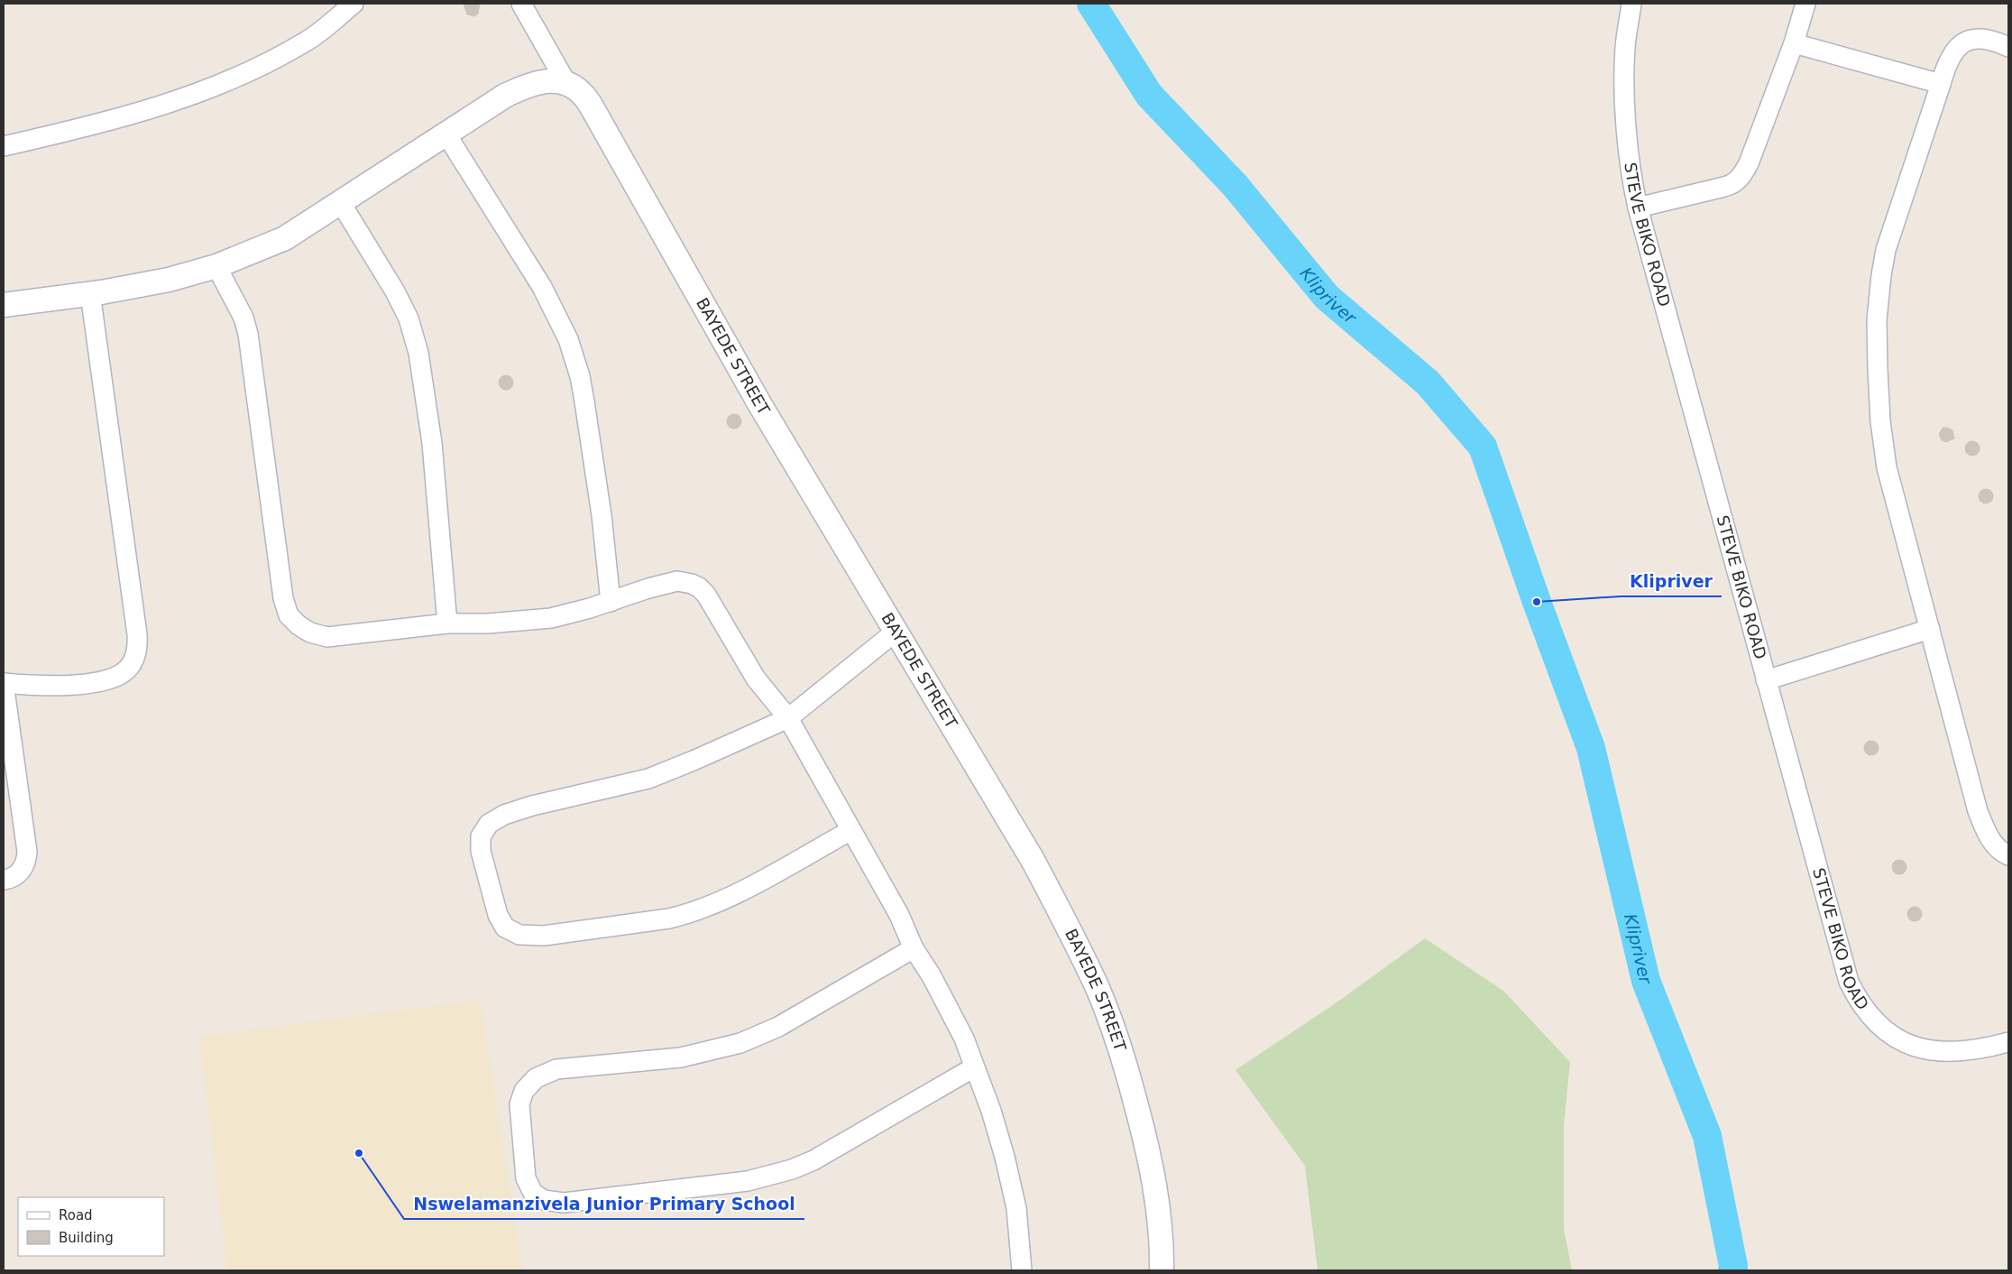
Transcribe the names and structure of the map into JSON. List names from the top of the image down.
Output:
{
  "streets": {
    "street": ["STEVE BIKO ROAD", "BAYEDE STREET"]
  },
  "water": ["Klipriver"],
  "places": ["Klipriver", "Nswelamanzivela Junior Primary School"],
  "legend": ["Road", "Building"]
}
